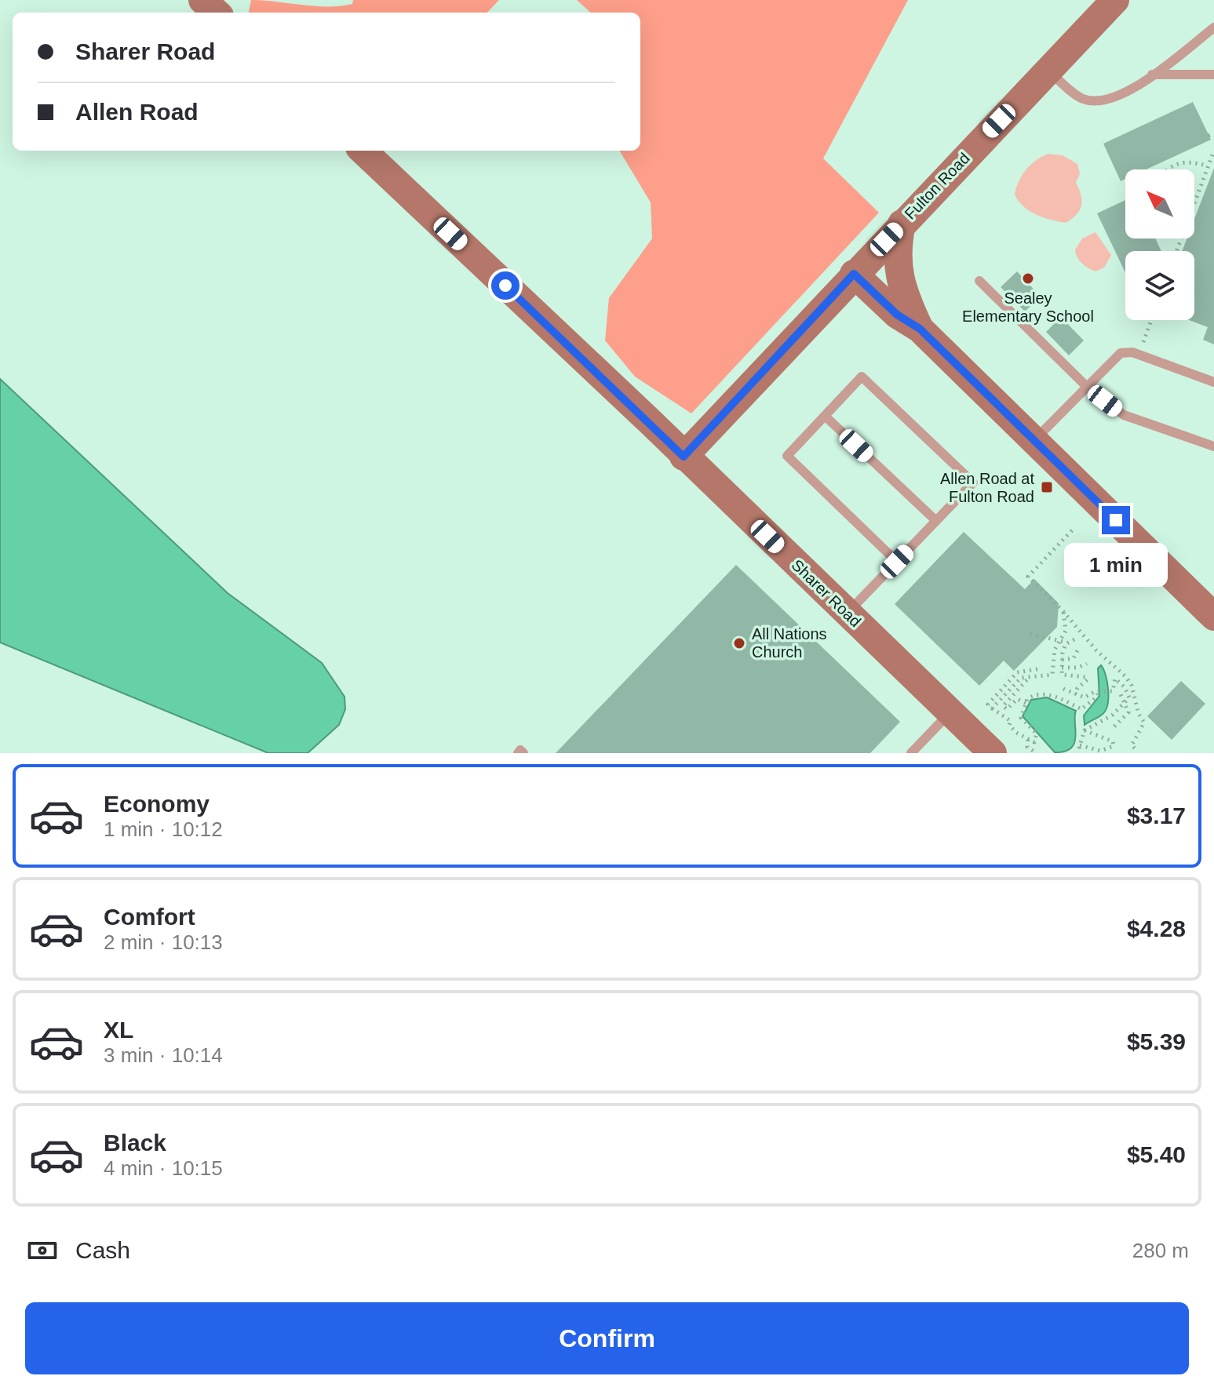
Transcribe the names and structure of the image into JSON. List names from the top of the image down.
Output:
{
  "streets": {
    "street": ["Fulton Road", "Sharer Road"]
  },
  "crossings": [
    ["Fulton Road", "Sharer Road"]
  ],
  "places": {
    "other": ["Sealey Elementary School", "All Nations Church"],
    "transit": ["Allen Road at Fulton Road"]
  },
  "north": "top left",
  "page": {
    "banner": ["Sharer Road", "Allen Road"],
    "bubble": "1 min",
    "list": [
      {
        "name": "Economy",
        "note": "1 min · 10:12",
        "value": "$3.17"
      },
      {
        "name": "Comfort",
        "note": "2 min · 10:13",
        "value": "$4.28"
      },
      {
        "name": "XL",
        "note": "3 min · 10:14",
        "value": "$5.39"
      },
      {
        "name": "Black",
        "note": "4 min · 10:15",
        "value": "$5.40"
      }
    ],
    "pay": ["Cash", "280 m"],
    "buttons": "Confirm"
  }
}
